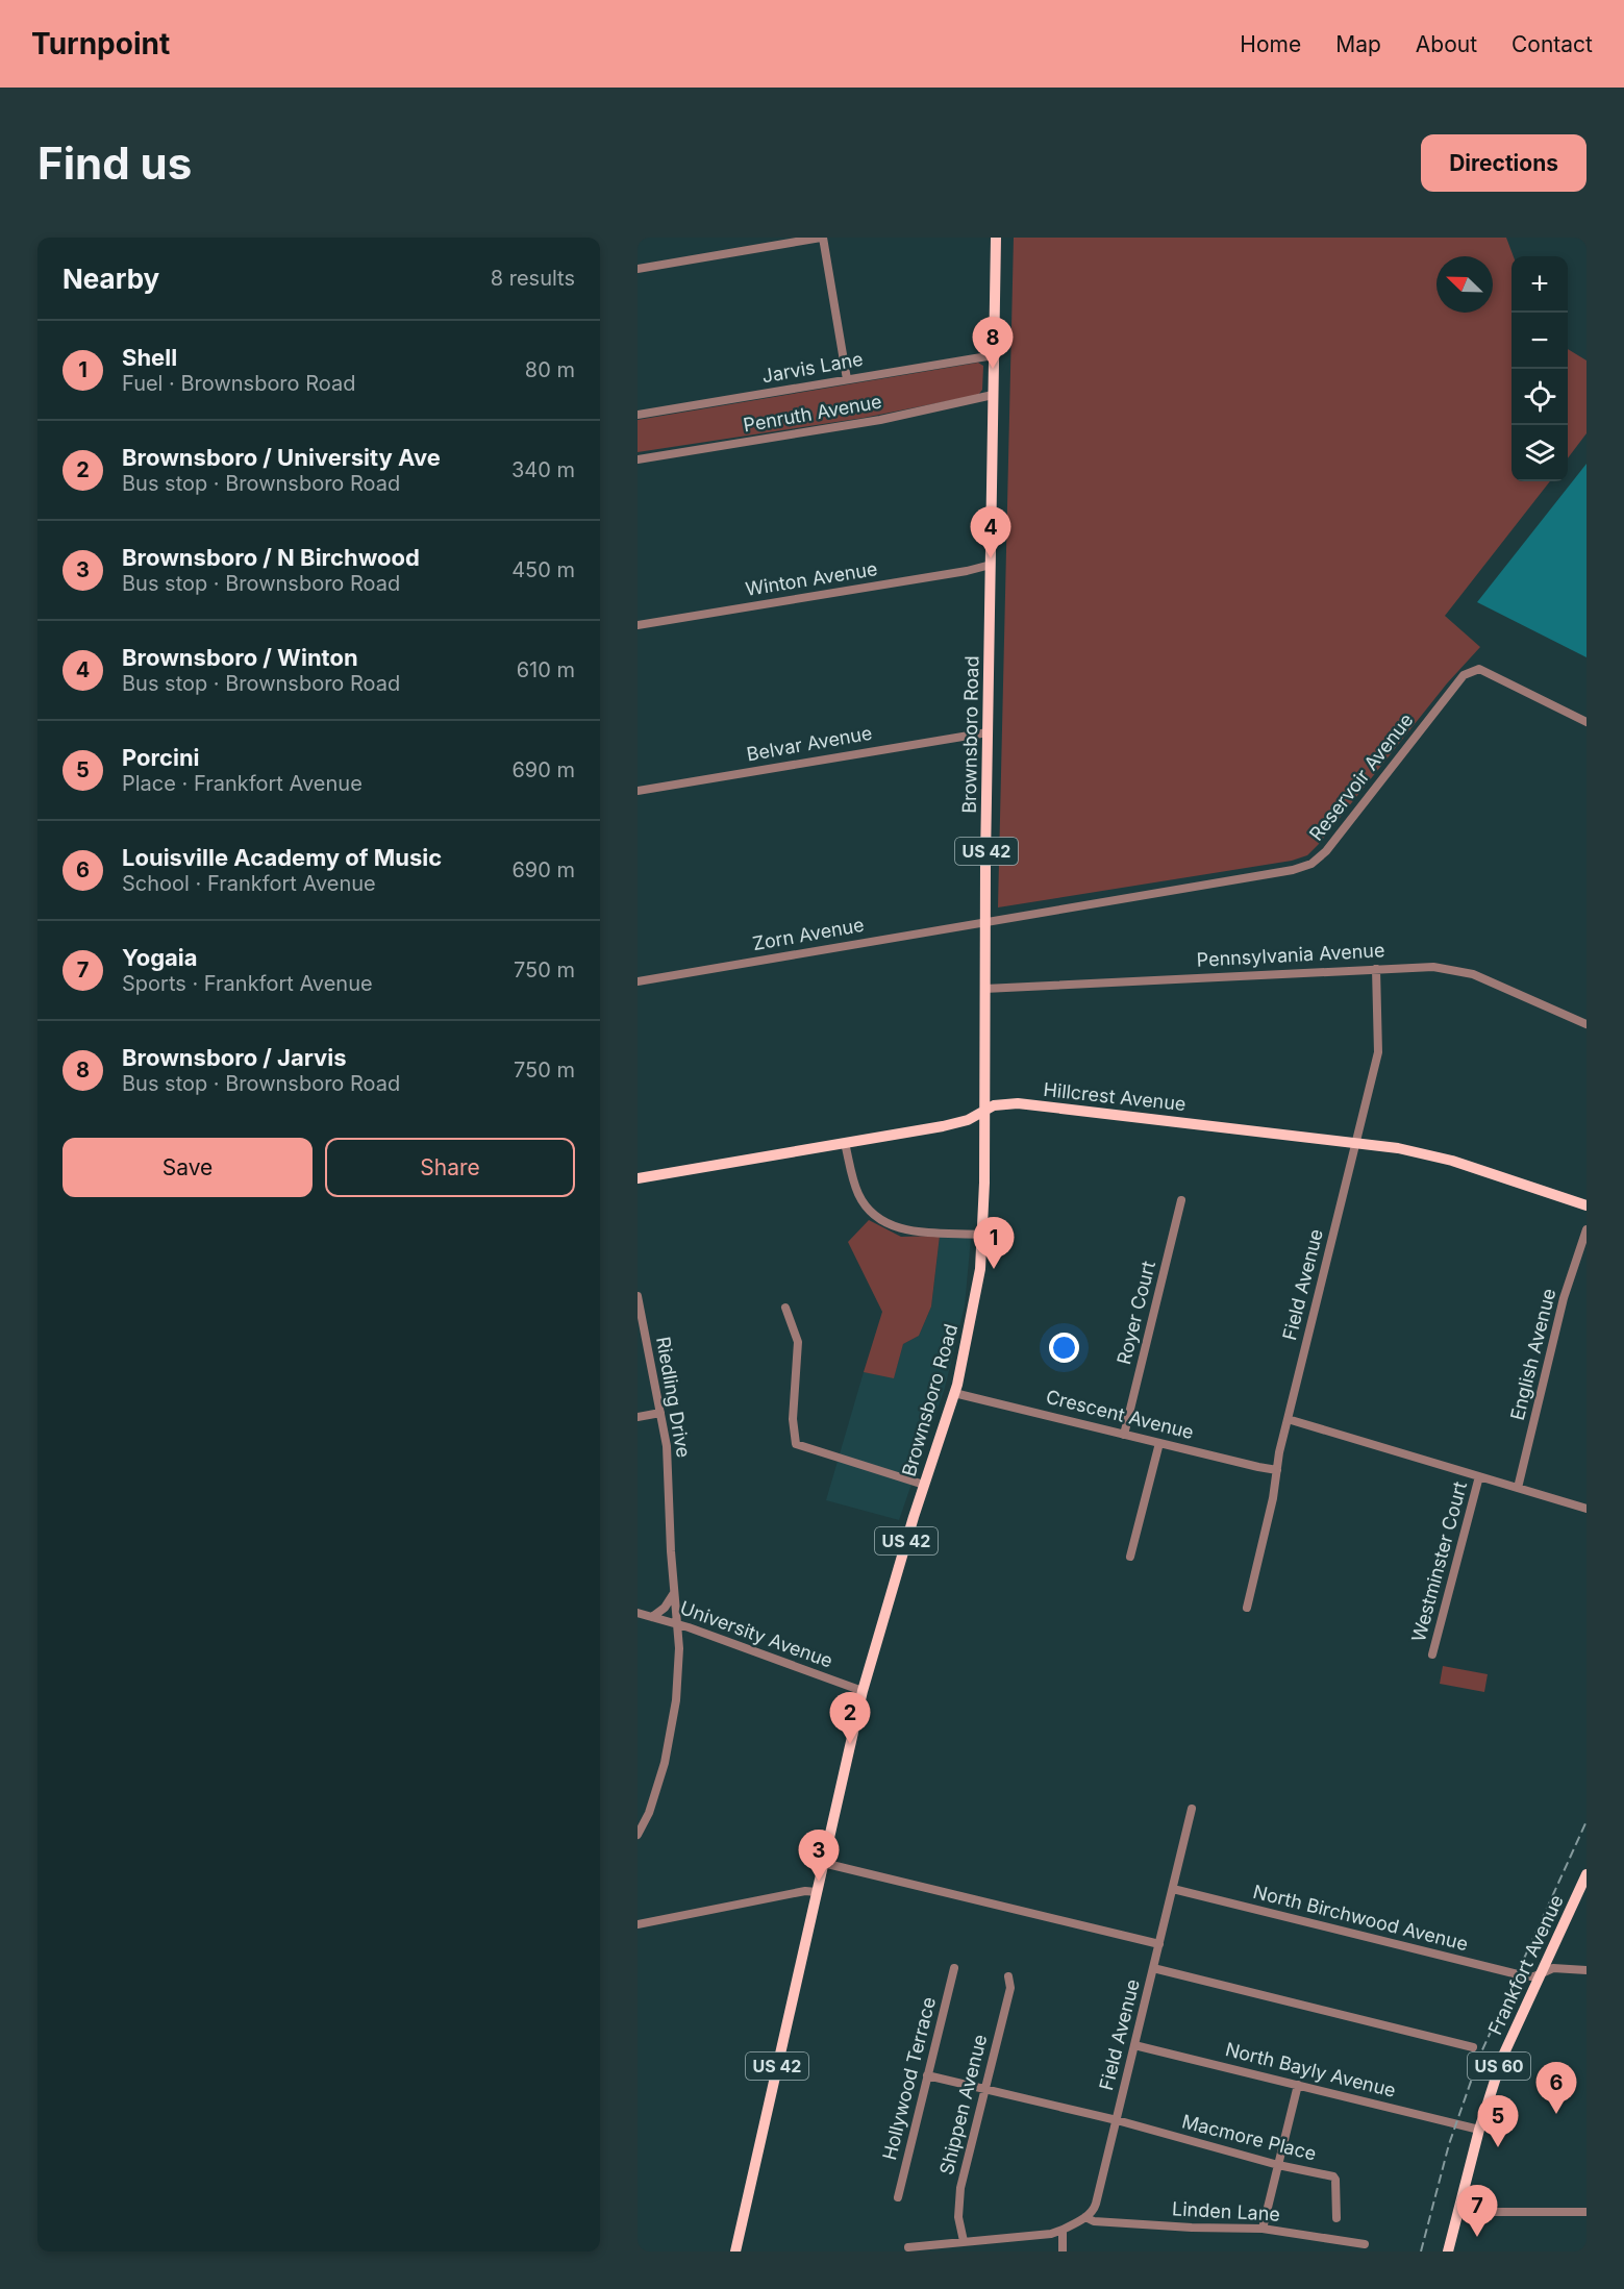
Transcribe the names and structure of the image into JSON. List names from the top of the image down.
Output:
{
  "streets": {
    "main road": [
      "Brownsboro Road",
      "US 42",
      "Hillcrest Avenue",
      "Frankfort Avenue",
      "US 60"
    ],
    "street": [
      "Jarvis Lane",
      "Penruth Avenue",
      "Winton Avenue",
      "Belvar Avenue",
      "Reservoir Avenue",
      "Zorn Avenue",
      "Pennsylvania Avenue",
      "Field Avenue",
      "Royer Court",
      "English Avenue",
      "Riedling Drive",
      "Crescent Avenue",
      "Westminster Court",
      "University Avenue",
      "North Birchwood Avenue",
      "North Bayly Avenue",
      "Hollywood Terrace",
      "Shippen Avenue",
      "Macmore Place",
      "Linden Lane"
    ]
  },
  "crossings": [
    ["Jarvis Lane", "Brownsboro Road"],
    ["Penruth Avenue", "Brownsboro Road"],
    ["Winton Avenue", "Brownsboro Road"],
    ["Brownsboro Road", "Belvar Avenue"],
    ["Brownsboro Road", "Reservoir Avenue"],
    ["Brownsboro Road", "Zorn Avenue"],
    ["Brownsboro Road", "Pennsylvania Avenue"],
    ["Brownsboro Road", "Hillcrest Avenue"],
    ["Brownsboro Road", "Crescent Avenue"],
    ["Brownsboro Road", "University Avenue"],
    ["Reservoir Avenue", "Zorn Avenue"],
    ["Pennsylvania Avenue", "Field Avenue"],
    ["Hillcrest Avenue", "Field Avenue"],
    ["Field Avenue", "Crescent Avenue"],
    ["Field Avenue", "North Birchwood Avenue"],
    ["Field Avenue", "North Bayly Avenue"],
    ["Field Avenue", "Macmore Place"],
    ["Field Avenue", "Linden Lane"],
    ["Royer Court", "Crescent Avenue"],
    ["Riedling Drive", "University Avenue"],
    ["North Birchwood Avenue", "Frankfort Avenue"],
    ["Frankfort Avenue", "North Bayly Avenue"]
  ],
  "north": "top left",
  "page": {
    "header": "Turnpoint",
    "nav": [
      "Home",
      "Map",
      "About",
      "Contact"
    ],
    "buttons": [
      "Directions",
      ["Save", "Share"]
    ],
    "title": "Find us",
    "heading": ["Nearby", "8 results"],
    "map_buttons": ["+", "−"],
    "pins": [
      "8",
      "4",
      "1",
      "2",
      "3",
      "6",
      "5",
      "7"
    ],
    "list": [
      {
        "mark": "1",
        "name": "Shell",
        "note": "Fuel · Brownsboro Road",
        "value": "80 m"
      },
      {
        "mark": "2",
        "name": "Brownsboro / University Ave",
        "note": "Bus stop · Brownsboro Road",
        "value": "340 m"
      },
      {
        "mark": "3",
        "name": "Brownsboro / N Birchwood",
        "note": "Bus stop · Brownsboro Road",
        "value": "450 m"
      },
      {
        "mark": "4",
        "name": "Brownsboro / Winton",
        "note": "Bus stop · Brownsboro Road",
        "value": "610 m"
      },
      {
        "mark": "5",
        "name": "Porcini",
        "note": "Place · Frankfort Avenue",
        "value": "690 m"
      },
      {
        "mark": "6",
        "name": "Louisville Academy of Music",
        "note": "School · Frankfort Avenue",
        "value": "690 m"
      },
      {
        "mark": "7",
        "name": "Yogaia",
        "note": "Sports · Frankfort Avenue",
        "value": "750 m"
      },
      {
        "mark": "8",
        "name": "Brownsboro / Jarvis",
        "note": "Bus stop · Brownsboro Road",
        "value": "750 m"
      }
    ]
  }
}
